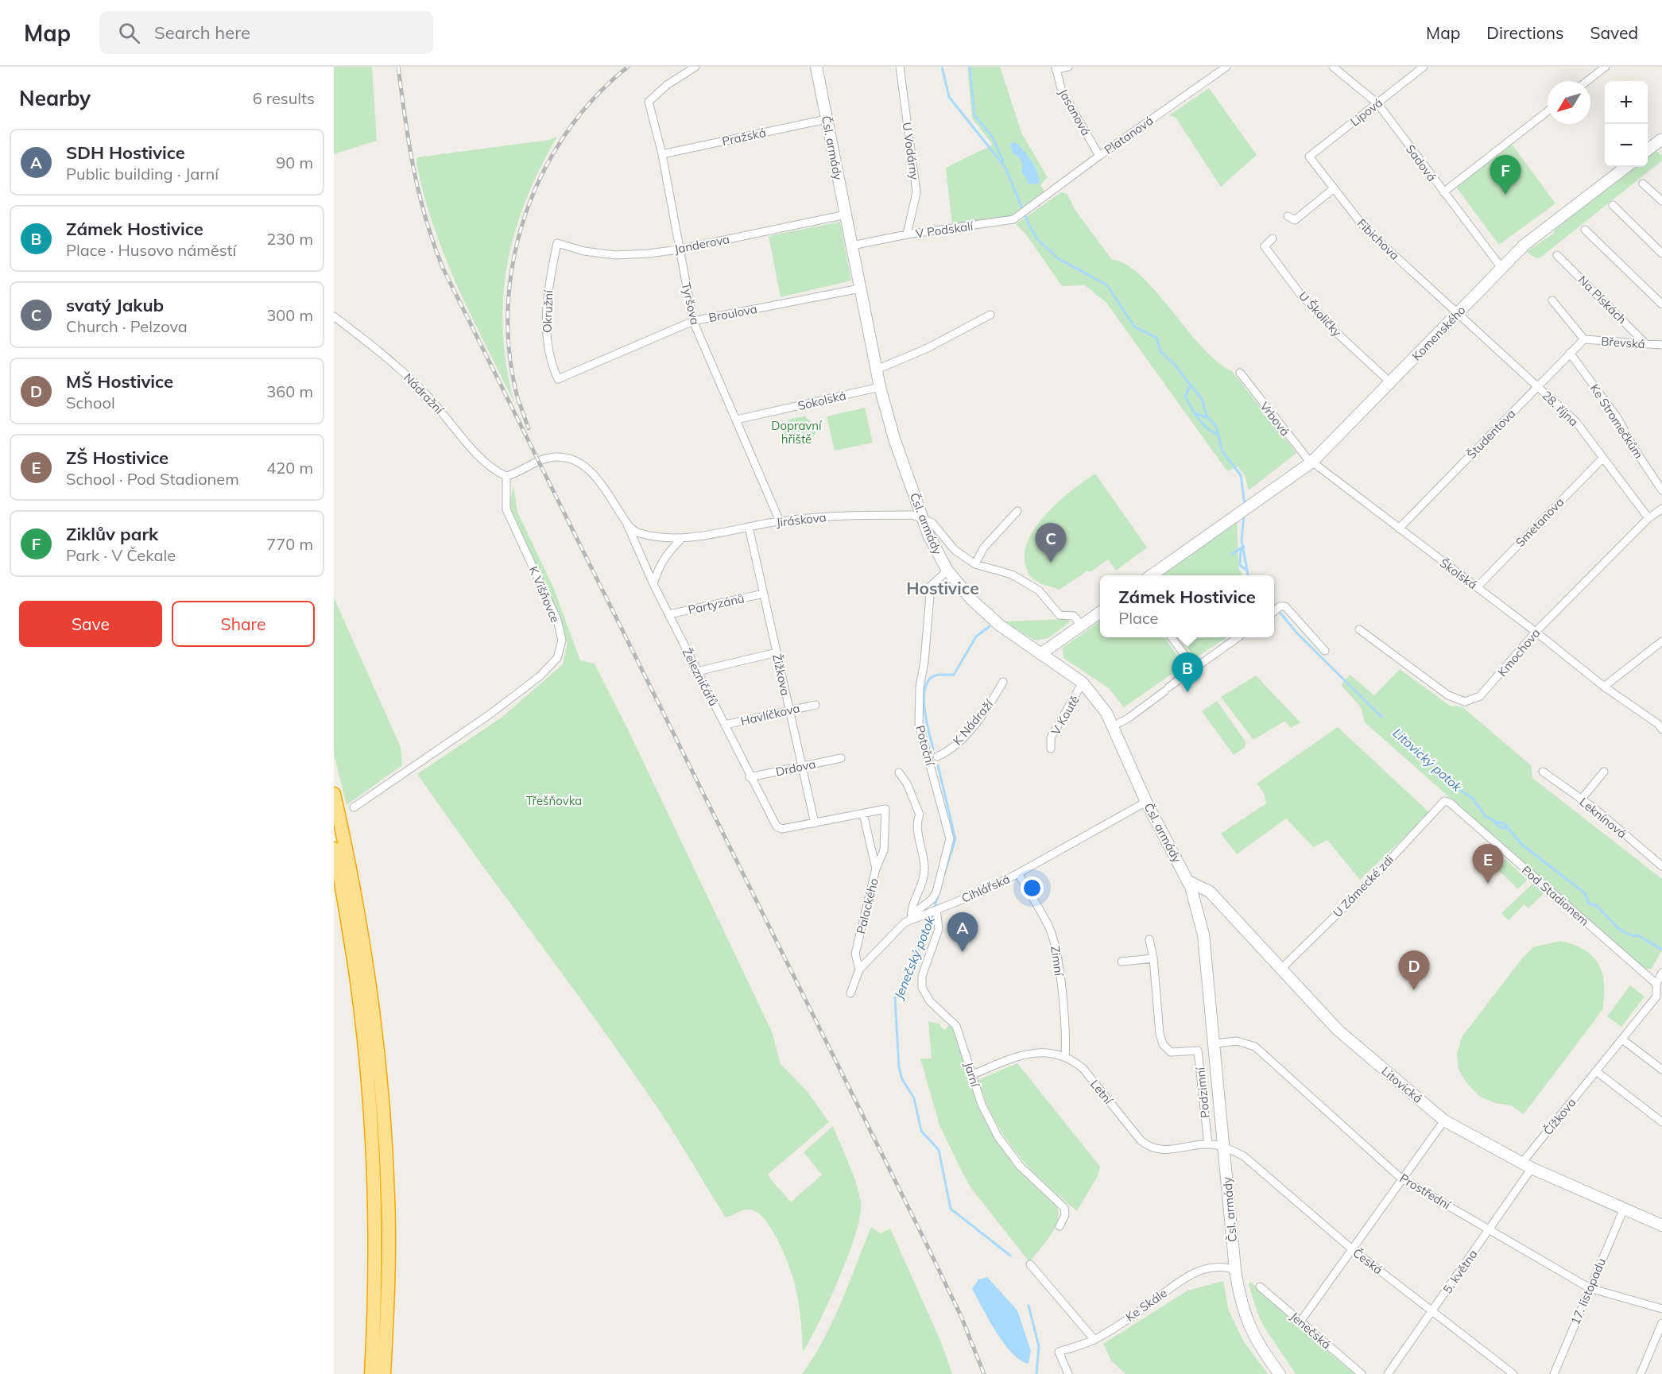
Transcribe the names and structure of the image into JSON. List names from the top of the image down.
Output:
{
  "streets": {
    "main road": ["Čsl. armády", "Komenského", "Litovická"],
    "street": [
      "Jasanová",
      "Lipová",
      "Platanová",
      "Pražská",
      "U Vodárny",
      "Sadová",
      "V Podskalí",
      "Fibichova",
      "Janderova",
      "Na Pískách",
      "Tyršova",
      "Okružní",
      "Broulova",
      "U Školičky",
      "Břevská",
      "Nádražní",
      "Sokolská",
      "28. října",
      "Vrbová",
      "Ke Stromečkům",
      "Študentova",
      "Jiráskova",
      "Smetanova",
      "Školská",
      "K Višňovce",
      "Partyzánů",
      "Kmochova",
      "Žižkova",
      "Železničářů",
      "Havlíčkova",
      "V Koutě",
      "K Nádraží",
      "Potoční",
      "Drdova",
      "Leknínová",
      "U Zámecké zdi",
      "Cihlářská",
      "Pod Stadionem",
      "Palackého",
      "Zimní",
      "Jarní",
      "Letní",
      "Podzimní",
      "Čížkova",
      "Prostřední",
      "Česká",
      "5. května",
      "17. listopadu",
      "Ke Skále",
      "Jenečská"
    ]
  },
  "crossings": [
    ["Jasanová", "Platanová"],
    ["Lipová", "Sadová"],
    ["Lipová", "Fibichova"],
    ["Platanová", "V Podskalí"],
    ["Pražská", "Čsl. armády"],
    ["Pražská", "Tyršova"],
    ["Čsl. armády", "V Podskalí"],
    ["Čsl. armády", "Janderova"],
    ["Čsl. armády", "Broulova"],
    ["Čsl. armády", "Sokolská"],
    ["Čsl. armády", "Jiráskova"],
    ["Čsl. armády", "V Koutě"],
    ["Čsl. armády", "Potoční"],
    ["Čsl. armády", "Cihlářská"],
    ["Čsl. armády", "Litovická"],
    ["Čsl. armády", "Letní"],
    ["Čsl. armády", "Prostřední"],
    ["Čsl. armády", "Česká"],
    ["Čsl. armády", "Ke Skále"],
    ["U Vodárny", "V Podskalí"],
    ["Sadová", "Komenského"],
    ["Fibichova", "Komenského"],
    ["Fibichova", "28. října"],
    ["Janderova", "Tyršova"],
    ["Janderova", "Okružní"],
    ["Na Pískách", "Břevská"],
    ["Tyršova", "Broulova"],
    ["Tyršova", "Sokolská"],
    ["Tyršova", "Jiráskova"],
    ["Okružní", "Broulova"],
    ["U Školičky", "Komenského"],
    ["Komenského", "28. října"],
    ["Komenského", "Vrbová"],
    ["Komenského", "Školská"],
    ["Břevská", "Študentova"],
    ["Nádražní", "Jiráskova"],
    ["Nádražní", "K Višňovce"],
    ["28. října", "Študentova"],
    ["28. října", "Smetanova"],
    ["28. října", "Kmochova"],
    ["Vrbová", "Školská"],
    ["Ke Stromečkům", "Študentova"],
    ["Študentova", "Školská"],
    ["Jiráskova", "K Višňovce"],
    ["Jiráskova", "Žižkova"],
    ["Jiráskova", "Železničářů"],
    ["Smetanova", "Školská"],
    ["Školská", "Kmochova"],
    ["Partyzánů", "Žižkova"],
    ["Partyzánů", "Železničářů"],
    ["Žižkova", "Železničářů"],
    ["Žižkova", "Havlíčkova"],
    ["Žižkova", "Drdova"],
    ["Železničářů", "Havlíčkova"],
    ["Železničářů", "Drdova"],
    ["Potoční", "Cihlářská"],
    ["U Zámecké zdi", "Pod Stadionem"],
    ["U Zámecké zdi", "Litovická"],
    ["Cihlářská", "Palackého"],
    ["Cihlářská", "Zimní"],
    ["Cihlářská", "Jarní"],
    ["Pod Stadionem", "Čížkova"],
    ["Zimní", "Letní"],
    ["Jarní", "Letní"],
    ["Litovická", "Čížkova"],
    ["Litovická", "5. května"],
    ["Litovická", "17. listopadu"],
    ["Letní", "Podzimní"],
    ["Letní", "Česká"],
    ["Čížkova", "5. května"],
    ["Prostřední", "5. května"],
    ["Prostřední", "17. listopadu"],
    ["Česká", "5. května"]
  ],
  "districts": ["Hostivice"],
  "water": ["Litovický potok", "Jenečský potok"],
  "parks": ["Dopravní hřiště", "Třešňovka"],
  "north": "bottom left",
  "page": {
    "header": "Map",
    "search": "Search here",
    "nav": ["Map", "Directions", "Saved"],
    "heading": ["Nearby", "6 results"],
    "map_buttons": ["+", "−"],
    "list": [
      {
        "mark": "A",
        "name": "SDH Hostivice",
        "note": "Public building · Jarní",
        "value": "90 m"
      },
      {
        "mark": "B",
        "name": "Zámek Hostivice",
        "note": "Place · Husovo náměstí",
        "value": "230 m"
      },
      {
        "mark": "C",
        "name": "svatý Jakub",
        "note": "Church · Pelzova",
        "value": "300 m"
      },
      {
        "mark": "D",
        "name": "MŠ Hostivice",
        "note": "School",
        "value": "360 m"
      },
      {
        "mark": "E",
        "name": "ZŠ Hostivice",
        "note": "School · Pod Stadionem",
        "value": "420 m"
      },
      {
        "mark": "F",
        "name": "Ziklův park",
        "note": "Park · V Čekale",
        "value": "770 m"
      }
    ],
    "pins": [
      "F",
      "C",
      "B",
      "E",
      "A",
      "D"
    ],
    "popup": ["Zámek Hostivice", "Place"],
    "buttons": ["Save", "Share"]
  }
}
